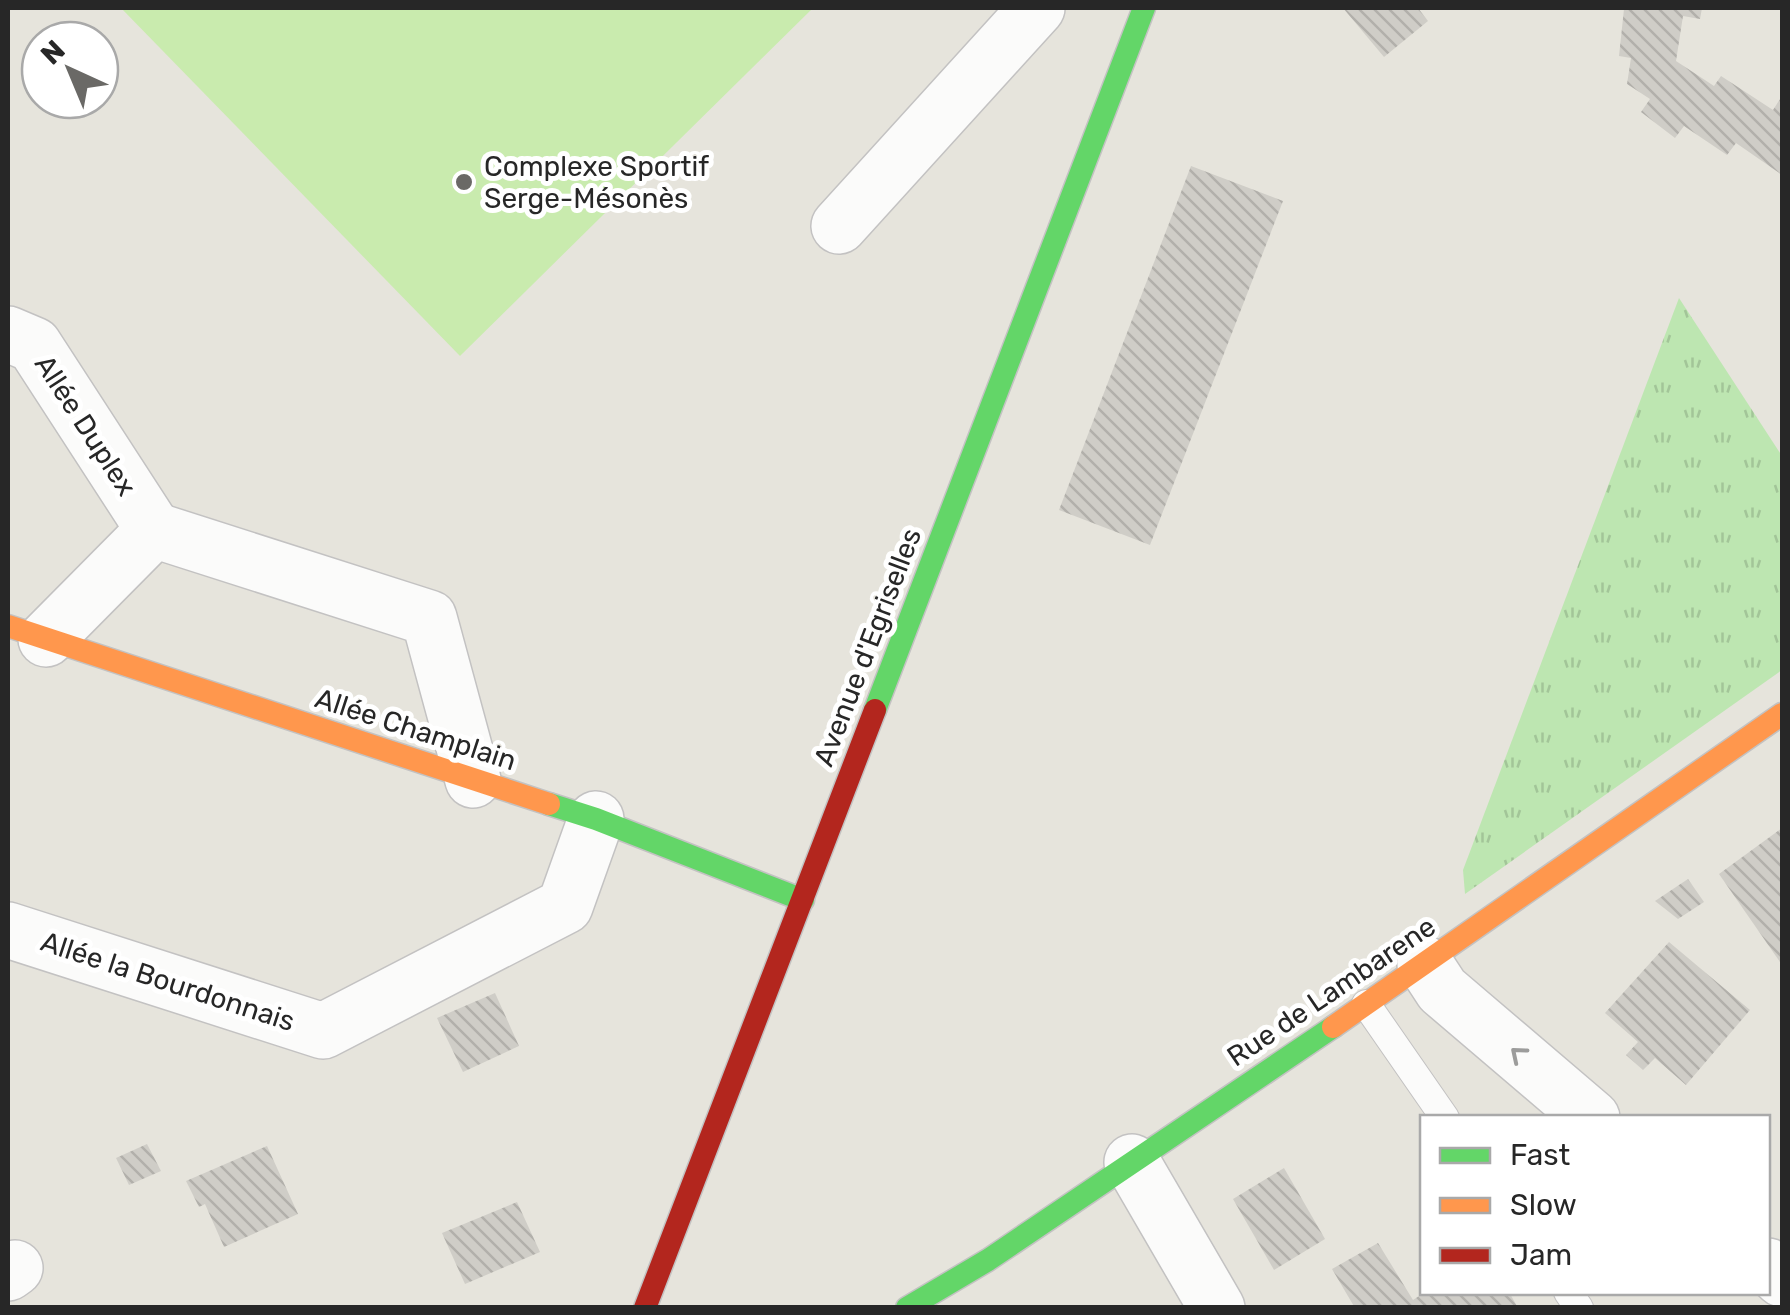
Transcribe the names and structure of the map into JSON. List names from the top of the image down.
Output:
{
  "streets": {
    "street": [
      "Allée Duplex",
      "Avenue d'Egriselles",
      "Allée Champlain",
      "Allée la Bourdonnais",
      "Rue de Lambarene"
    ]
  },
  "crossings": [
    ["Avenue d'Egriselles", "Allée Champlain"],
    ["Allée Champlain", "Allée la Bourdonnais"]
  ],
  "places": ["Complexe Sportif Serge-Mésonès"],
  "legend": ["Fast", "Slow", "Jam"],
  "north": "top left"
}
